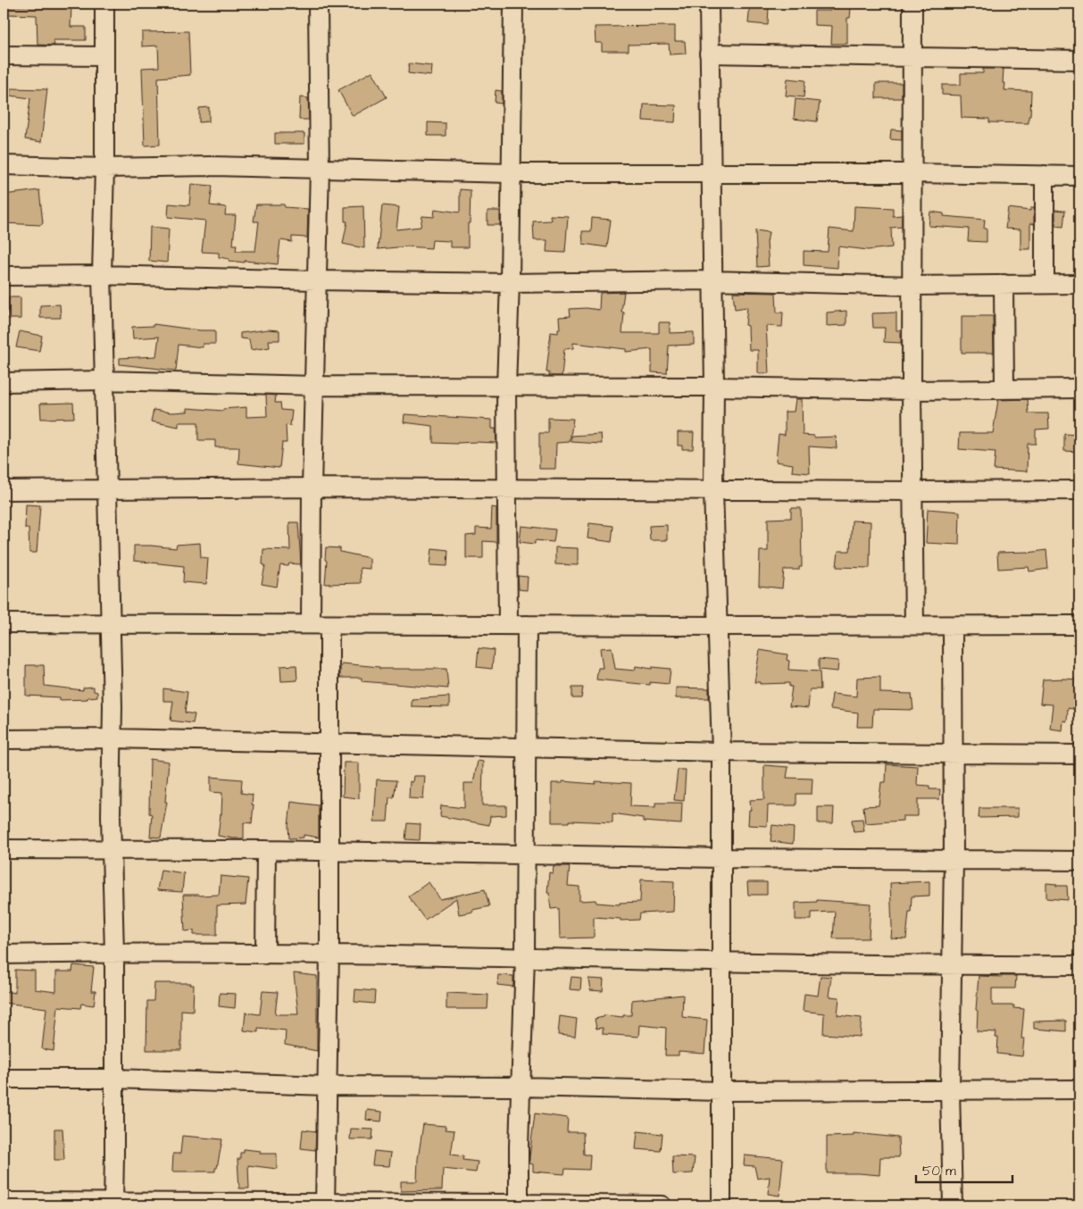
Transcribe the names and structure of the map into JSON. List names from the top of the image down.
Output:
{
  "scale_bar": "50 m"
}
